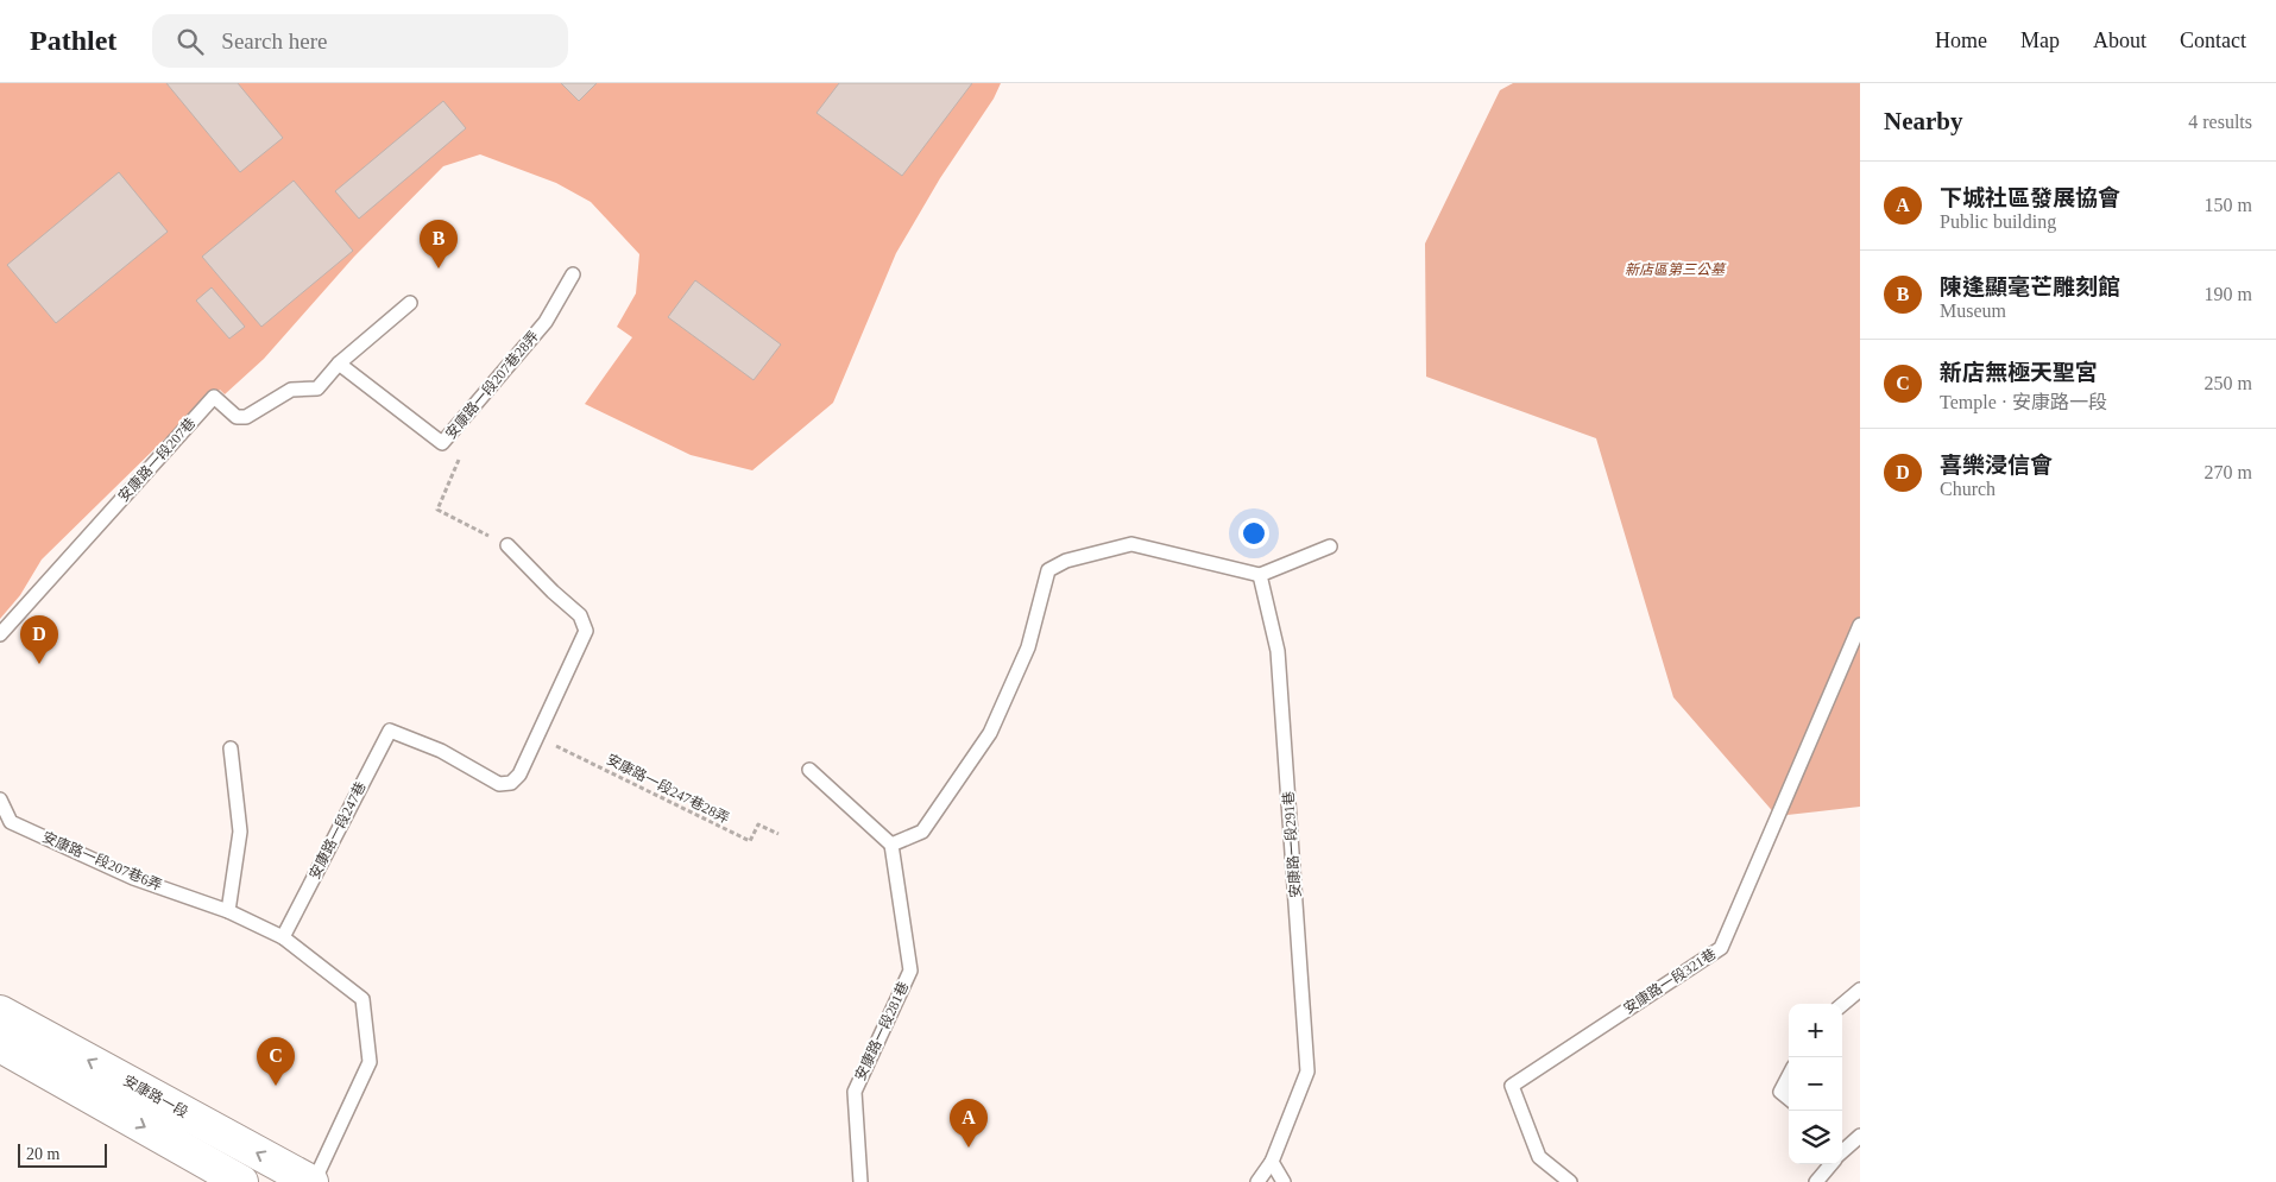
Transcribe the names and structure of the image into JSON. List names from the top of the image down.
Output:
{
  "streets": {
    "main road": ["安康路一段"],
    "lane": [
      "安康路一段207巷28弄",
      "安康路一段207巷",
      "安康路一段247巷",
      "安康路一段291巷",
      "安康路一段207巷6弄",
      "安康路一段321巷",
      "安康路一段281巷"
    ],
    "path": ["安康路一段247巷28弄"]
  },
  "crossings": [
    ["安康路一段207巷28弄", "安康路一段207巷"],
    ["安康路一段247巷28弄", "安康路一段247巷"],
    ["安康路一段247巷", "安康路一段207巷6弄"]
  ],
  "parks": ["新店區第三公墓"],
  "scale_bar": "20 m",
  "page": {
    "header": "Pathlet",
    "search": "Search here",
    "nav": [
      "Home",
      "Map",
      "About",
      "Contact"
    ],
    "heading": ["Nearby", "4 results"],
    "list": [
      {
        "mark": "A",
        "name": "下城社區發展協會",
        "note": "Public building",
        "value": "150 m"
      },
      {
        "mark": "B",
        "name": "陳逢顯毫芒雕刻館",
        "note": "Museum",
        "value": "190 m"
      },
      {
        "mark": "C",
        "name": "新店無極天聖宮",
        "note": "Temple · 安康路一段",
        "value": "250 m"
      },
      {
        "mark": "D",
        "name": "喜樂浸信會",
        "note": "Church",
        "value": "270 m"
      }
    ],
    "pins": [
      "B",
      "D",
      "C",
      "A"
    ],
    "map_buttons": ["+", "−"],
    "scale": "20 m"
  }
}
